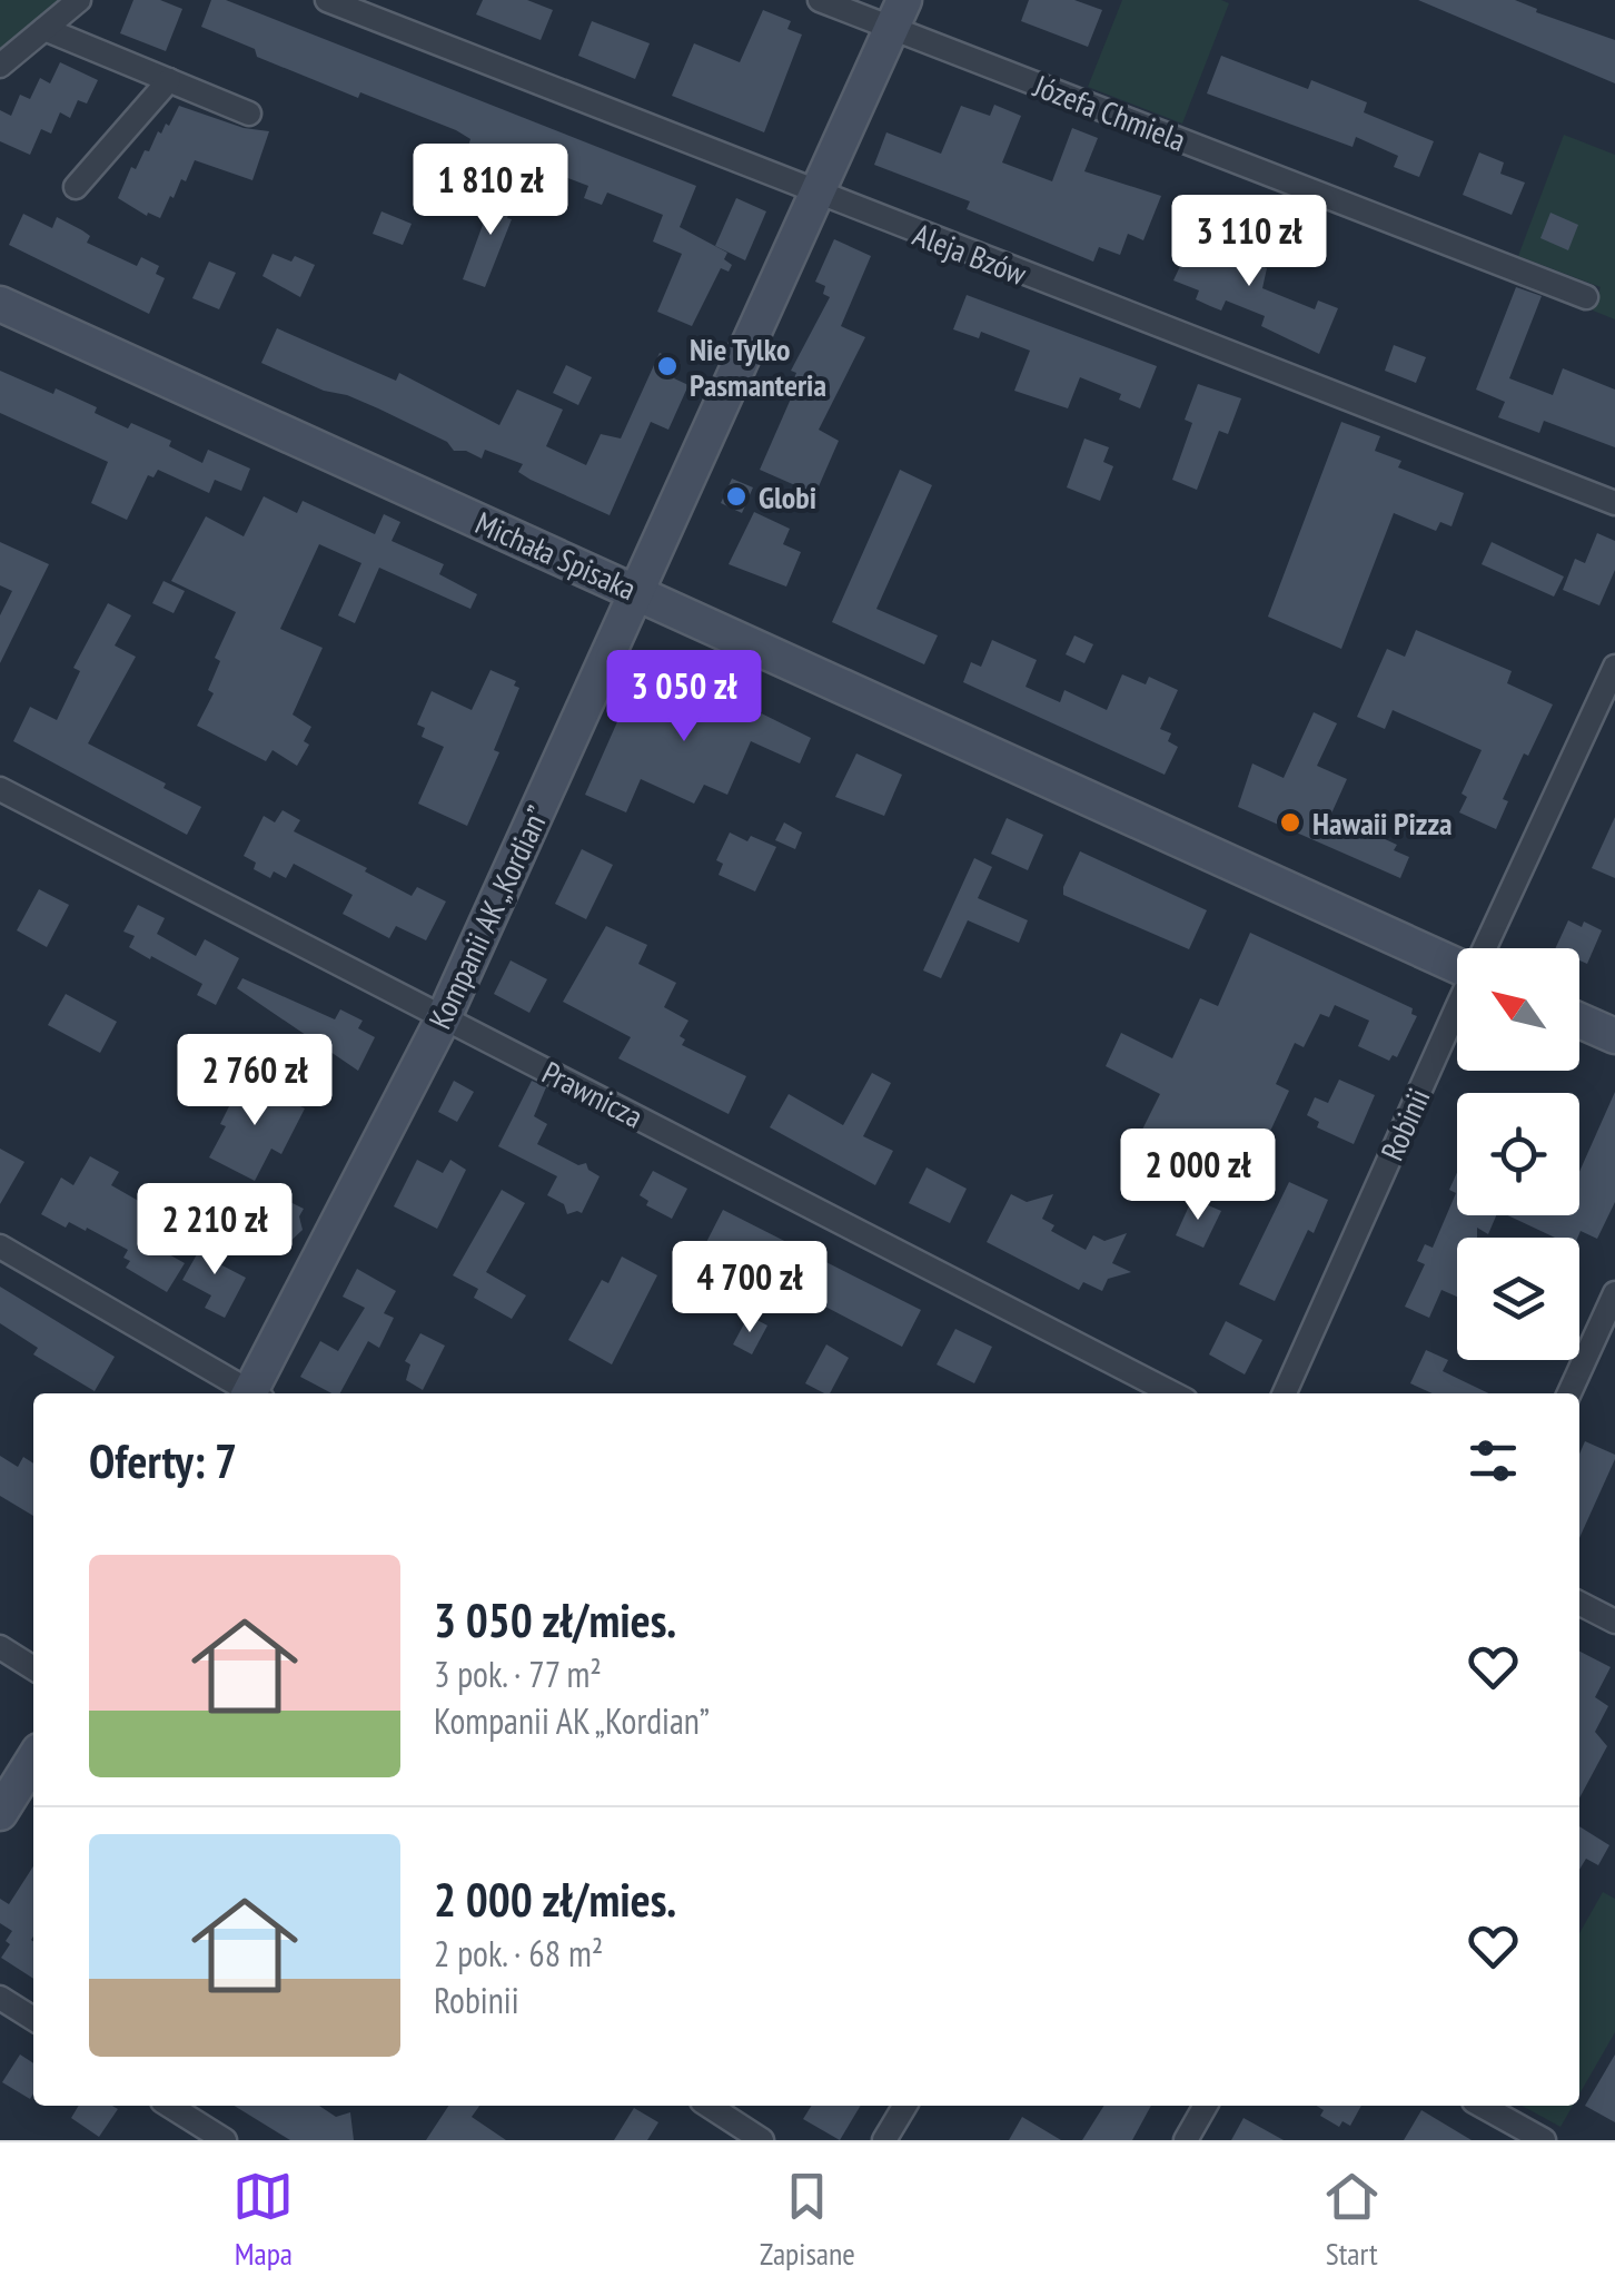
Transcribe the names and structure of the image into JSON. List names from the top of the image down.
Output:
{
  "streets": {
    "street": [
      "Józefa Chmiela",
      "Aleja Bzów",
      "Michała Spisaka",
      "Kompanii AK „Kordian”",
      "Prawnicza",
      "Robinii"
    ]
  },
  "crossings": [
    ["Józefa Chmiela", "Kompanii AK „Kordian”"],
    ["Aleja Bzów", "Kompanii AK „Kordian”"],
    ["Michała Spisaka", "Kompanii AK „Kordian”"],
    ["Kompanii AK „Kordian”", "Prawnicza"]
  ],
  "places": ["Nie Tylko Pasmanteria", "Globi", "Hawaii Pizza"],
  "north": "top left",
  "page": {
    "price": [
      "1 810 zł",
      "3 110 zł",
      "3 050 zł",
      "2 760 zł",
      "2 000 zł",
      "2 210 zł",
      "4 700 zł"
    ],
    "heading": "Oferty: 7",
    "list": [
      {
        "name": "3 050 zł/mies.",
        "note": "3 pok. · 77 m² · Kompanii AK „Kordian”"
      },
      {
        "name": "2 000 zł/mies.",
        "note": "2 pok. · 68 m² · Robinii"
      }
    ],
    "tabs": ["Mapa", "Zapisane", "Start"]
  }
}
